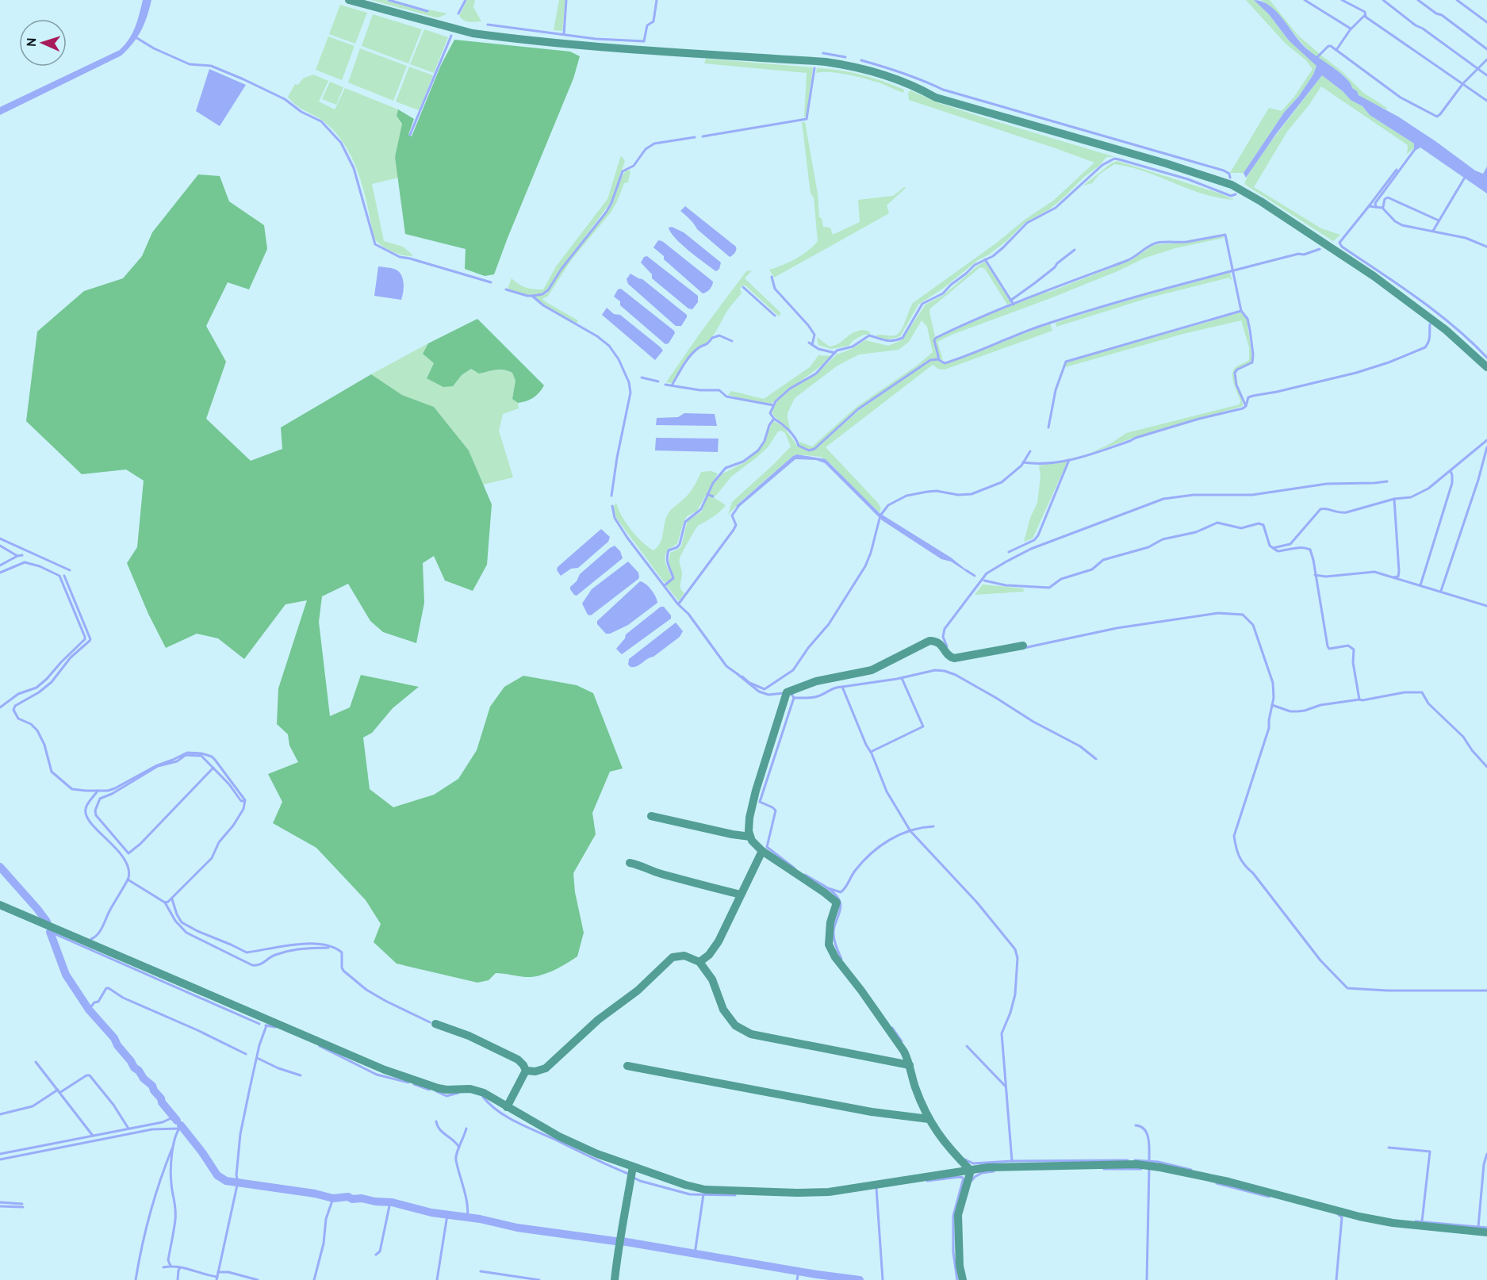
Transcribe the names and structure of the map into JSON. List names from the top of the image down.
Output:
{
  "north": "left"
}
